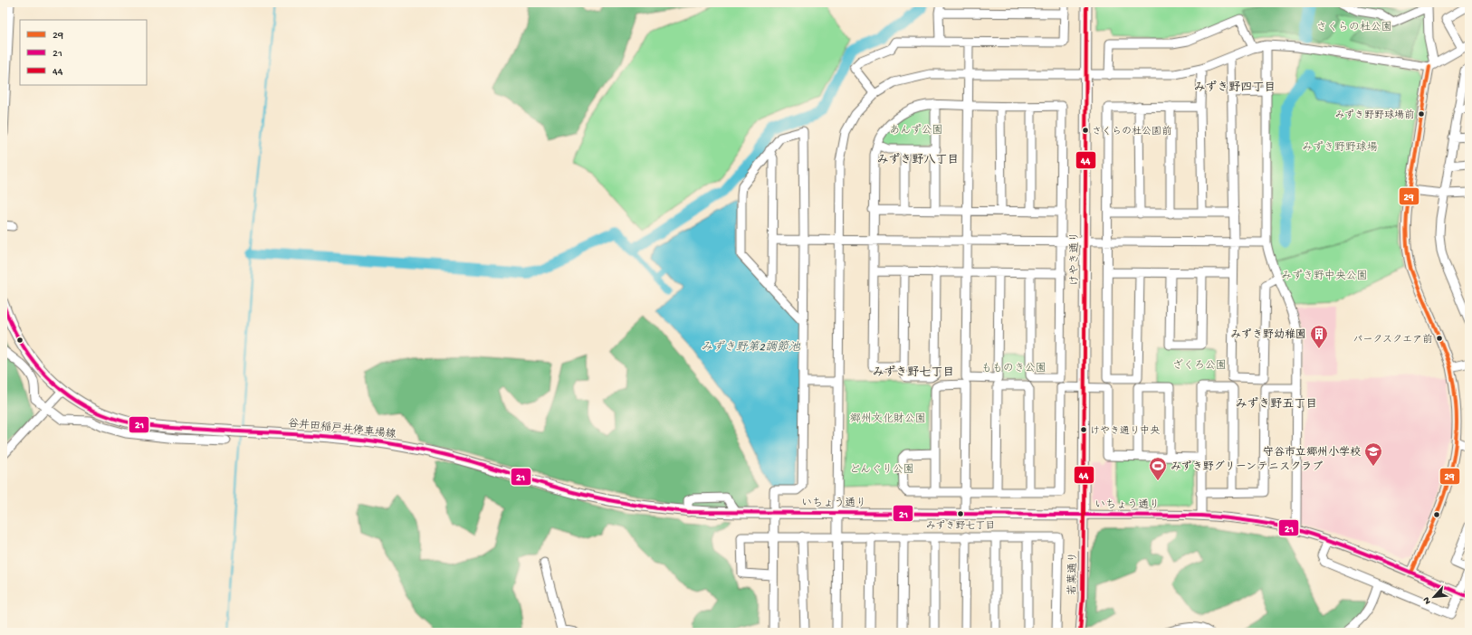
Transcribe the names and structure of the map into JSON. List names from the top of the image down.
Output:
{
  "streets": {
    "main road": ["けやき通り", "谷井田稲戸井停車場線", "いちょう通り"],
    "street": ["若葉通り"]
  },
  "crossings": [
    ["けやき通り", "いちょう通り"],
    ["けやき通り", "若葉通り"],
    ["谷井田稲戸井停車場線", "いちょう通り"],
    ["いちょう通り", "若葉通り"]
  ],
  "districts": [
    "みずき野四丁目",
    "みずき野八丁目",
    "みずき野七丁目",
    "みずき野五丁目"
  ],
  "water": ["みずき野第2調節池"],
  "parks": [
    "さくらの杜公園",
    "あんず公園",
    "みずき野野球場",
    "みずき野中央公園",
    "ざくろ公園",
    "もものき公園",
    "郷州文化財公園",
    "どんぐり公園"
  ],
  "places": {
    "other": [
      "みずき野野球場前",
      "さくらの杜公園前",
      "パークスクエア前",
      "けやき通り中央",
      "みずき野七丁目"
    ],
    "building": ["みずき野幼稚園"],
    "school or university": ["守谷市立郷州小学校"],
    "sports": ["みずき野グリーンテニスクラブ"]
  },
  "lines": ["transit line 44", "transit line 29", "transit line 21"],
  "legend": ["29", "21", "44"],
  "north": "bottom left"
}
